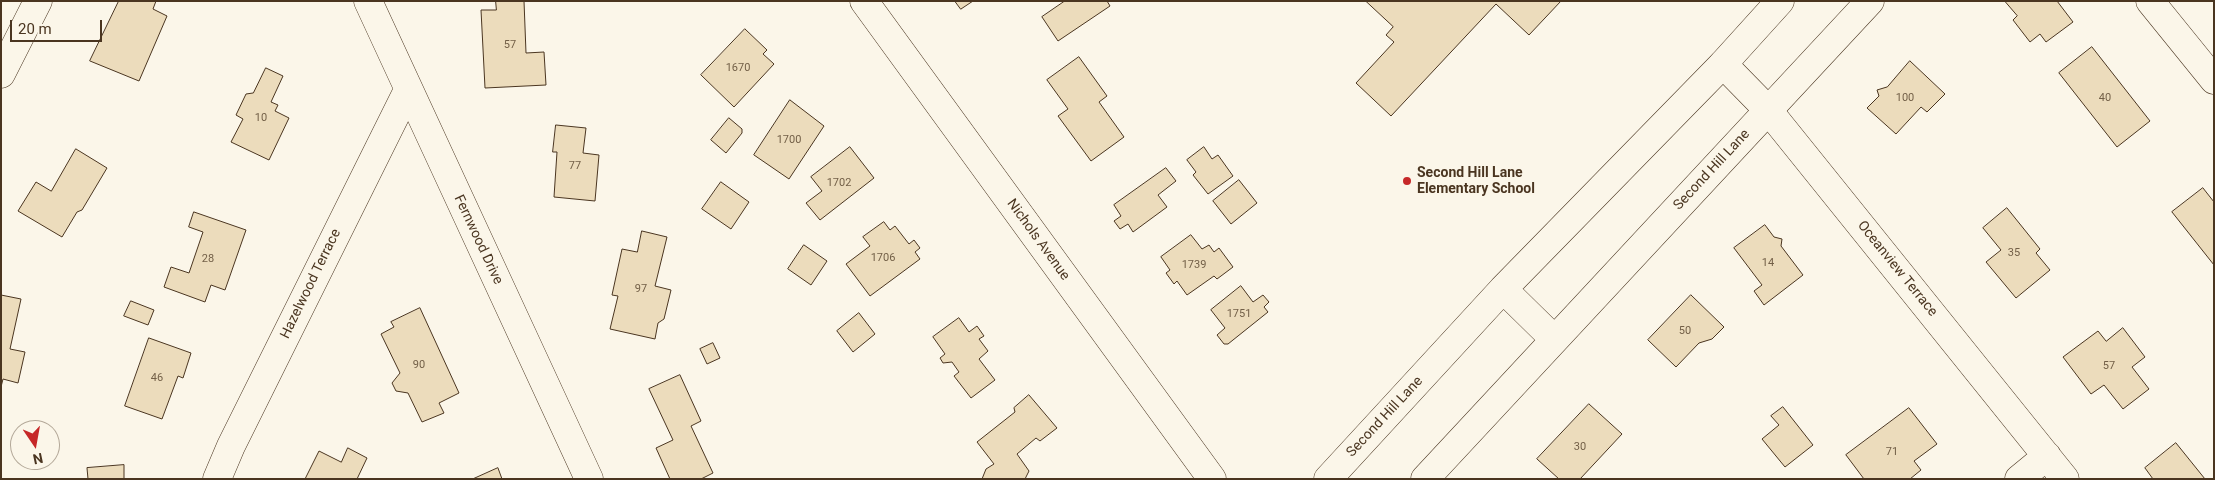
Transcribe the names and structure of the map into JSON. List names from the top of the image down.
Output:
{
  "streets": {
    "street": [
      "Second Hill Lane",
      "Fernwood Drive",
      "Nichols Avenue",
      "Oceanview Terrace",
      "Hazelwood Terrace"
    ]
  },
  "crossings": [
    ["Second Hill Lane", "Oceanview Terrace"],
    ["Fernwood Drive", "Hazelwood Terrace"]
  ],
  "places": ["Second Hill Lane Elementary School"],
  "house_numbers": [
    "57",
    "1670",
    "100",
    "40",
    "10",
    "1700",
    "77",
    "1702",
    "35",
    "1706",
    "28",
    "14",
    "1739",
    "97",
    "1751",
    "50",
    "90",
    "57",
    "46",
    "30",
    "71"
  ],
  "scale_bar": "20 m",
  "north": "bottom"
}
